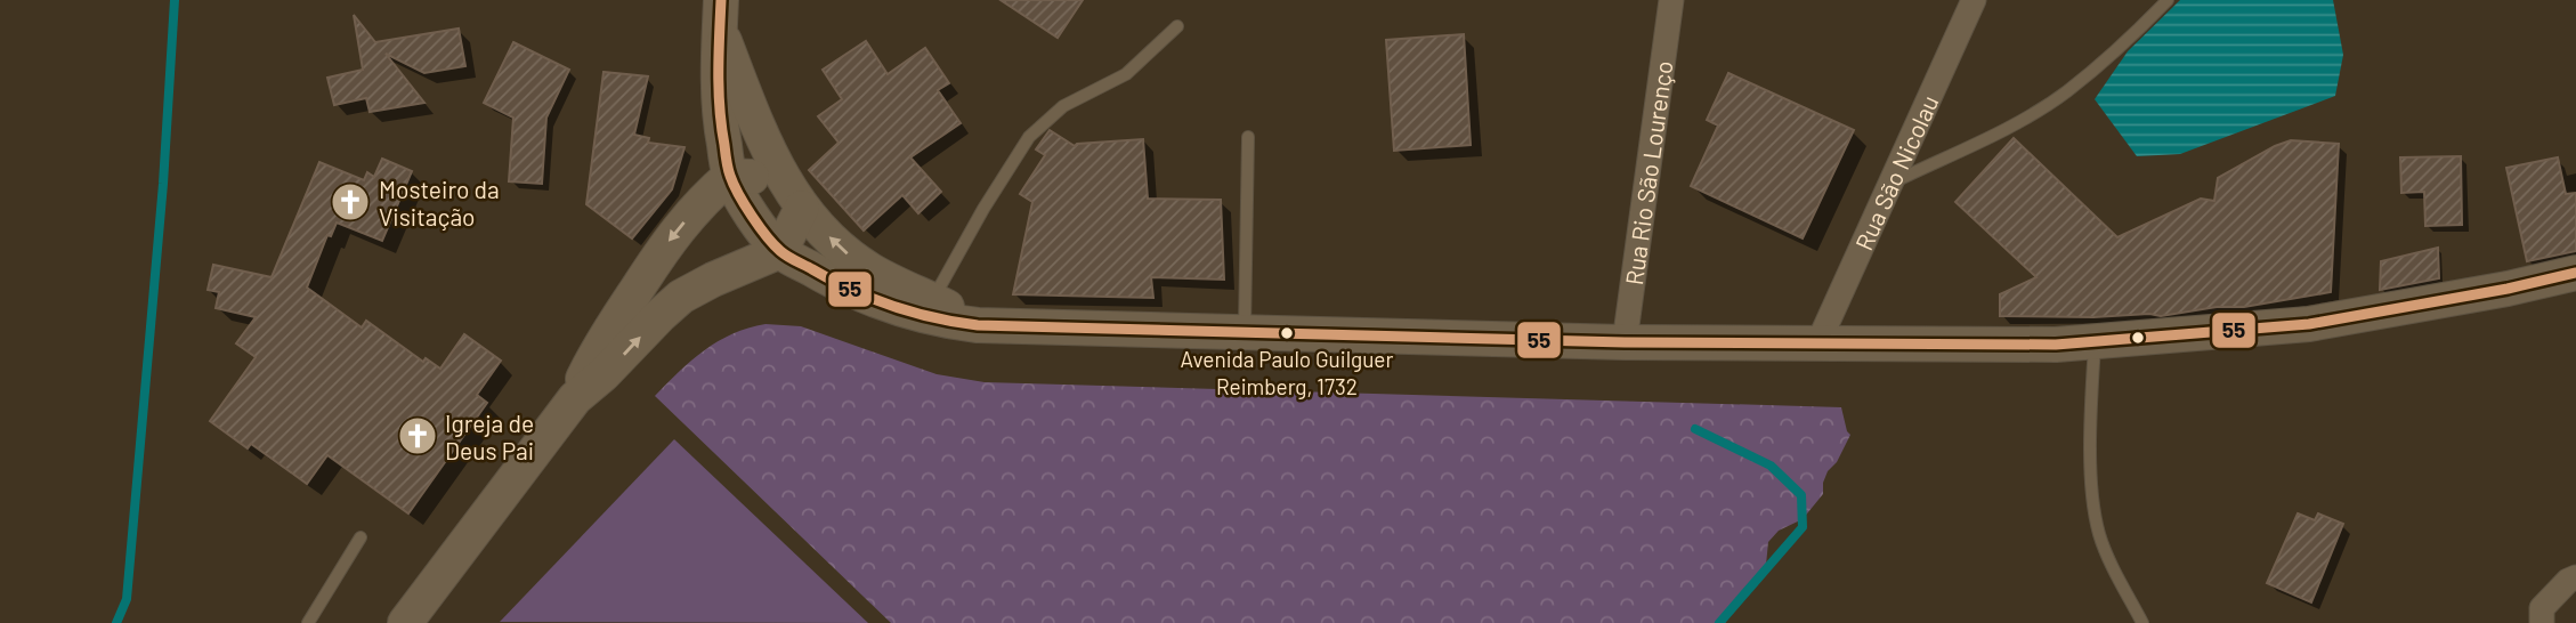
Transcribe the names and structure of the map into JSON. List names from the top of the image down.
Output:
{
  "streets": {
    "street": ["Rua Rio São Lourenço", "Rua São Nicolau"]
  },
  "places": {
    "church": ["Mosteiro da Visitação", "Igreja de Deus Pai"],
    "other": ["Avenida Paulo Guilguer Reimberg, 1732"]
  },
  "lines": ["transit line 55"]
}
